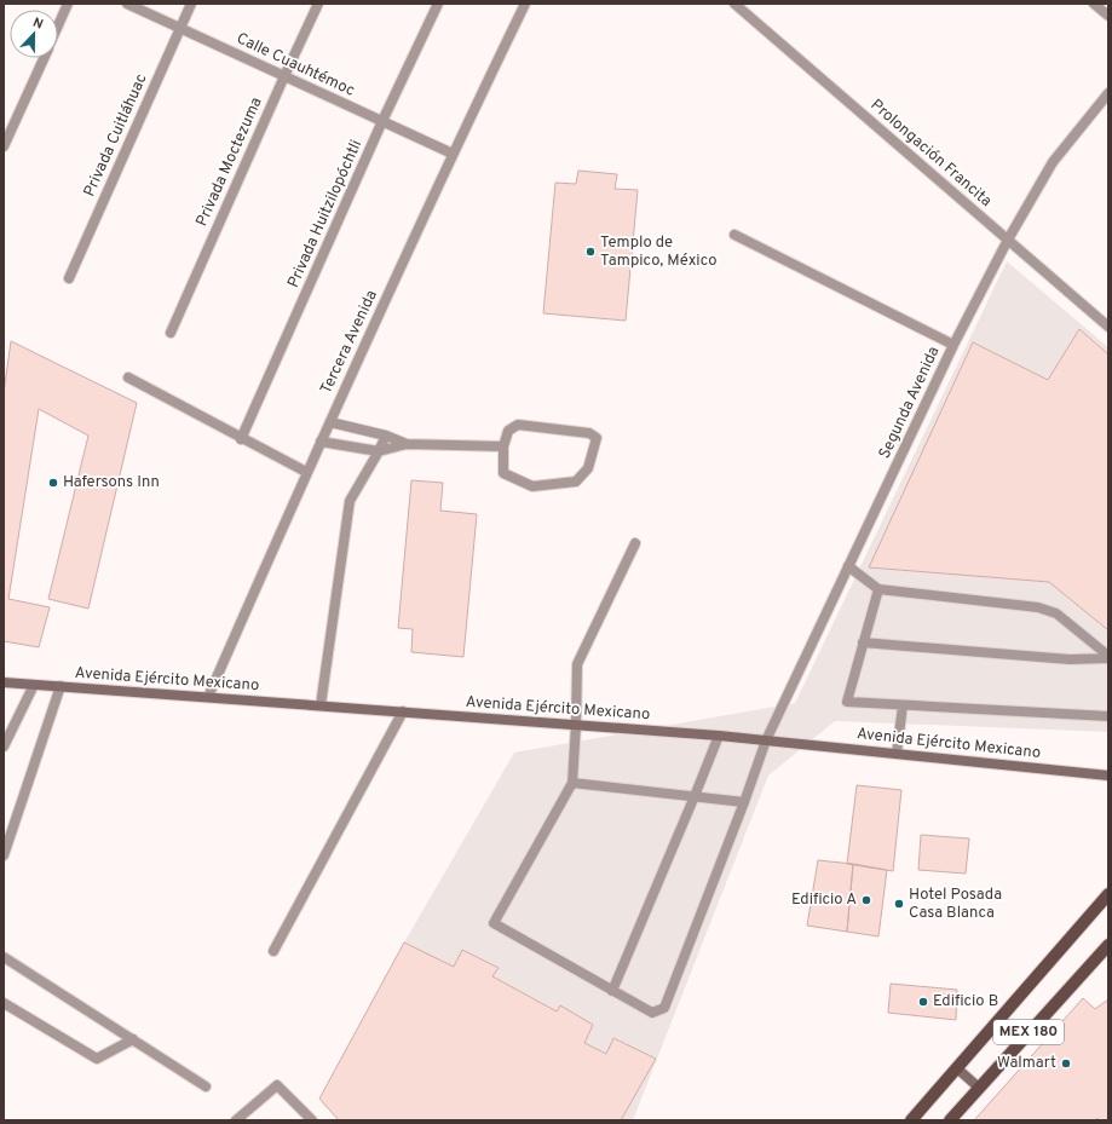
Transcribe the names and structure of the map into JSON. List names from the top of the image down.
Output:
{
  "streets": {
    "main road": ["Avenida Ejército Mexicano", "MEX 180"],
    "street": [
      "Calle Cuauhtémoc",
      "Privada Cuitláhuac",
      "Prolongación Francita",
      "Privada Moctezuma",
      "Privada Huitzilopóchtli",
      "Tercera Avenida",
      "Segunda Avenida"
    ]
  },
  "crossings": [
    ["Calle Cuauhtémoc", "Privada Cuitláhuac"],
    ["Calle Cuauhtémoc", "Privada Moctezuma"],
    ["Calle Cuauhtémoc", "Privada Huitzilopóchtli"],
    ["Calle Cuauhtémoc", "Tercera Avenida"],
    ["Prolongación Francita", "Segunda Avenida"],
    ["Tercera Avenida", "Avenida Ejército Mexicano"],
    ["Segunda Avenida", "Avenida Ejército Mexicano"]
  ],
  "places": [
    "Templo de Tampico, México",
    "Hafersons Inn",
    "Edificio A",
    "Hotel Posada Casa Blanca",
    "Edificio B",
    "Walmart"
  ],
  "north": "top"
}
